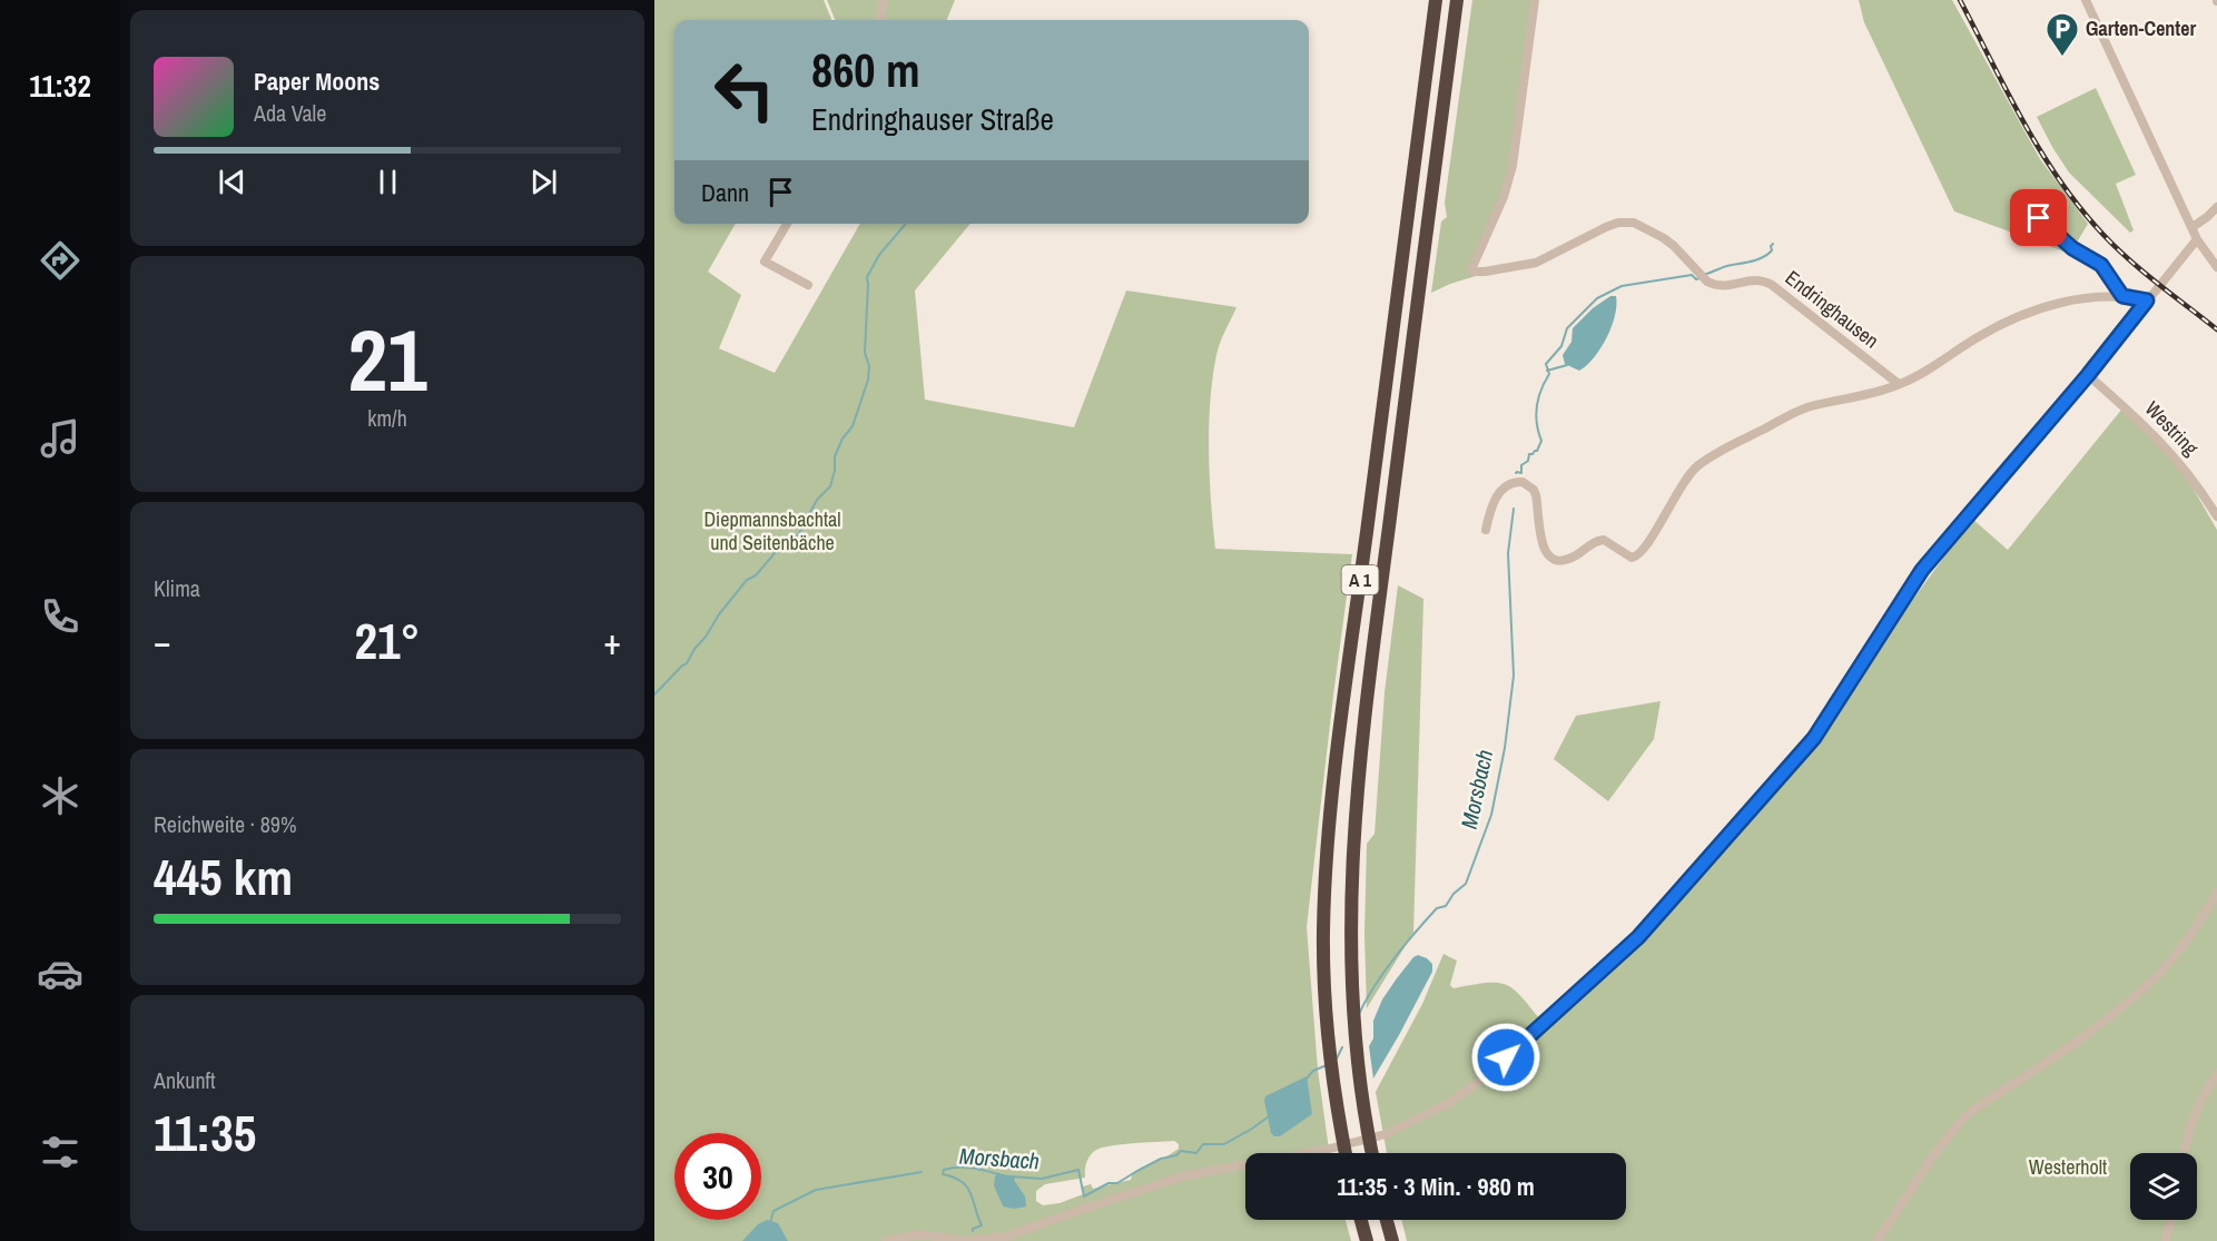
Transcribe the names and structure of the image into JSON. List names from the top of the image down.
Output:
{
  "streets": {
    "highway": ["A 1"],
    "street": ["Endringhausen", "Westring"]
  },
  "water": ["Morsbach"],
  "parks": ["Diepmannsbachtal und Seitenbäche", "Westerholt"],
  "places": {
    "parking": ["Garten-Center"]
  },
  "page": {
    "tabs": "11:32",
    "turn": ["860 m", "Endringhauser Straße"],
    "song": ["Paper Moons", "Ada Vale"],
    "then": "Dann",
    "tile": [
      ["21", "km/h"],
      "Klima",
      ["Reichweite · 89%", "445 km"],
      ["Ankunft", "11:35"]
    ],
    "heat": ["−", "21°", "+"],
    "limit": "30",
    "trip": "11:35 · 3 Min. · 980 m"
  }
}
